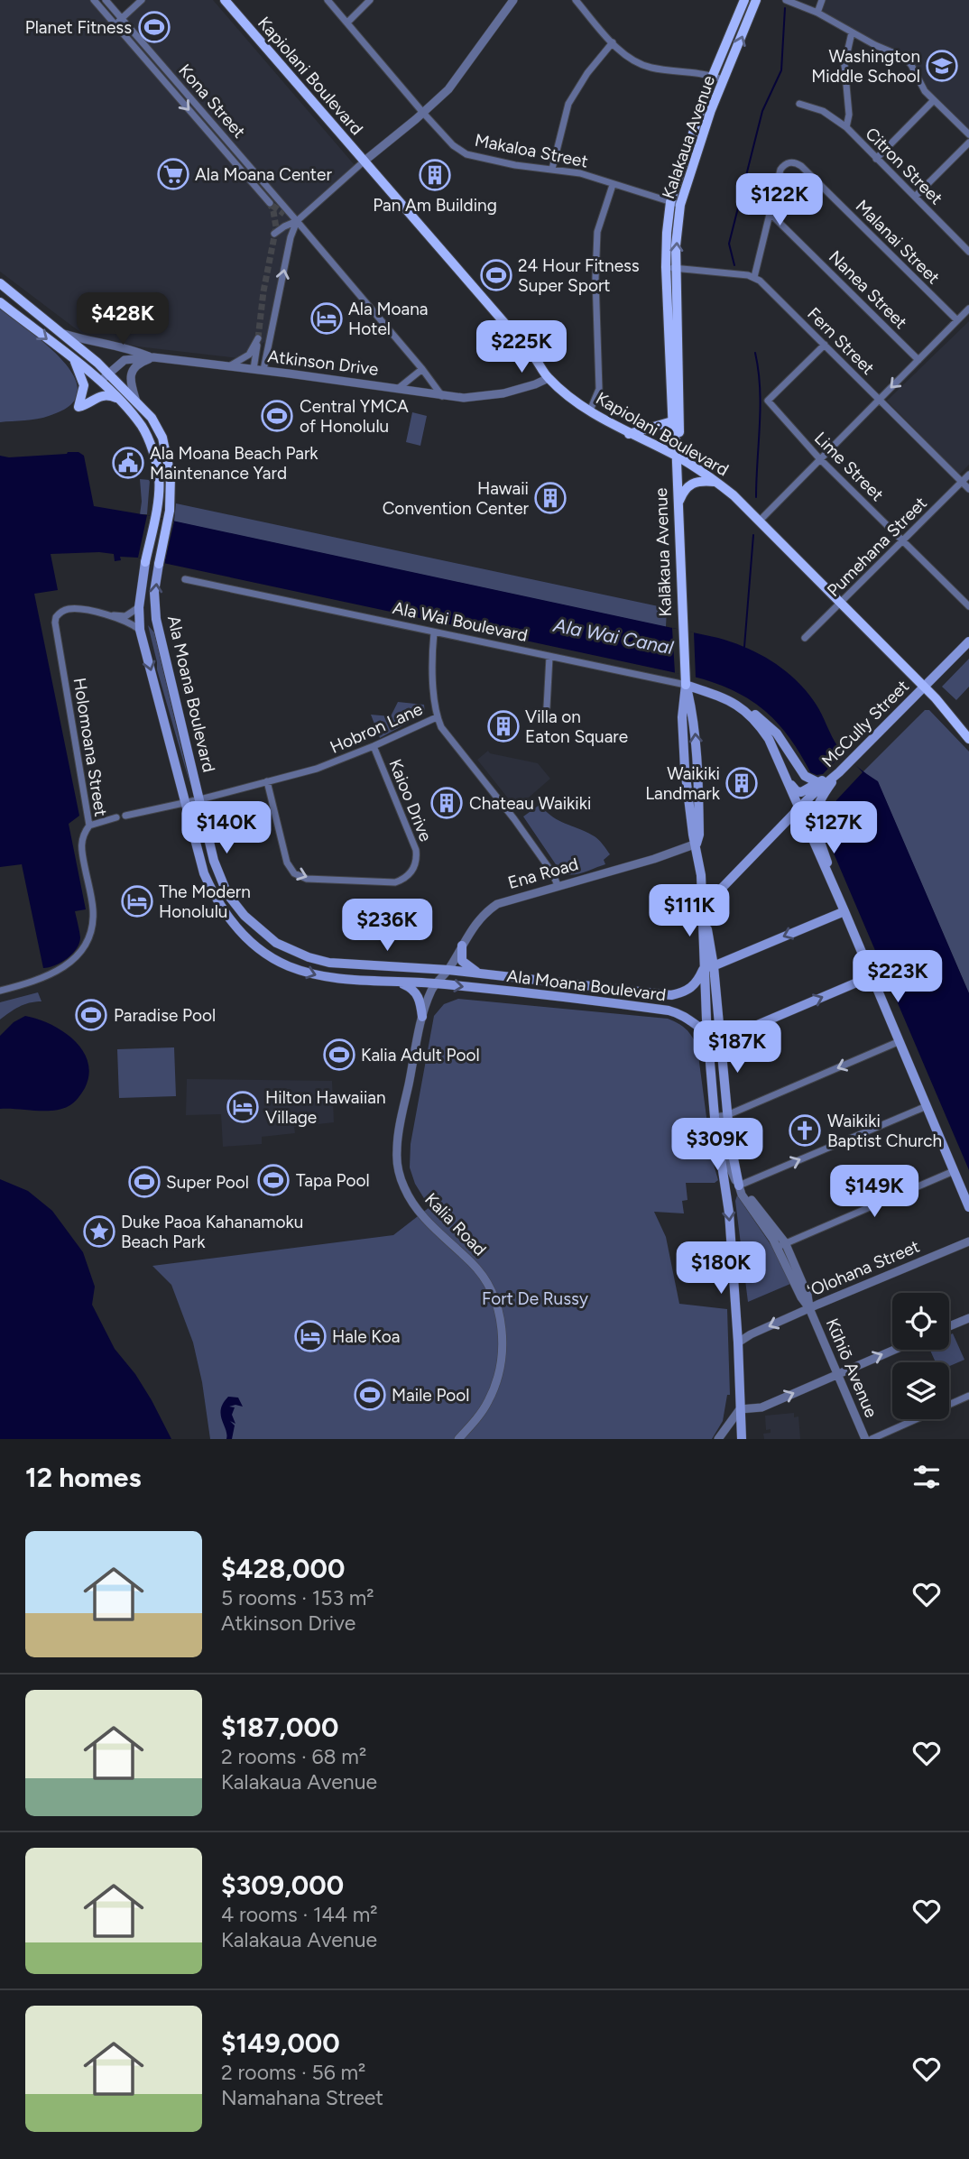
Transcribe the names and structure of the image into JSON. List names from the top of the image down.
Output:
{
  "streets": {
    "main road": [
      "Kapiolani Boulevard",
      "Kalakaua Avenue",
      "Kalākaua Avenue",
      "Ala Wai Boulevard",
      "Ala Moana Boulevard",
      "McCully Street"
    ],
    "street": [
      "Kona Street",
      "Makaloa Street",
      "Citron Street",
      "Malanai Street",
      "Nanea Street",
      "Fern Street",
      "Atkinson Drive",
      "Lime Street",
      "Pumehana Street",
      "Hobron Lane",
      "Holomoana Street",
      "Kaioo Drive",
      "Ena Road",
      "Kalia Road",
      "ʻOlohana Street",
      "Kūhiō Avenue"
    ]
  },
  "crossings": [
    ["Kapiolani Boulevard", "Kalakaua Avenue"],
    ["Kapiolani Boulevard", "Atkinson Drive"],
    ["Kapiolani Boulevard", "Pumehana Street"],
    ["Kapiolani Boulevard", "Kalākaua Avenue"],
    ["Kapiolani Boulevard", "McCully Street"],
    ["Kona Street", "Atkinson Drive"],
    ["Kalakaua Avenue", "Makaloa Street"],
    ["Kalakaua Avenue", "Kalākaua Avenue"],
    ["Malanai Street", "Nanea Street"],
    ["Fern Street", "Lime Street"],
    ["Fern Street", "Pumehana Street"],
    ["Atkinson Drive", "Ala Moana Boulevard"],
    ["Lime Street", "Pumehana Street"],
    ["Kalākaua Avenue", "Ala Wai Boulevard"],
    ["Ala Wai Boulevard", "McCully Street"],
    ["Ala Moana Boulevard", "Hobron Lane"],
    ["Ala Moana Boulevard", "Holomoana Street"],
    ["Ala Moana Boulevard", "Ena Road"],
    ["Ala Moana Boulevard", "Kalia Road"],
    ["Hobron Lane", "Kaioo Drive"],
    ["Hobron Lane", "Ena Road"],
    ["Ena Road", "Kalia Road"],
    ["ʻOlohana Street", "Kūhiō Avenue"]
  ],
  "water": ["Ala Wai Canal"],
  "parks": ["Fort De Russy"],
  "places": {
    "sports": [
      "Planet Fitness",
      "24 Hour Fitness Super Sport",
      "Central YMCA of Honolulu",
      "Paradise Pool",
      "Kalia Adult Pool",
      "Tapa Pool",
      "Super Pool",
      "Maile Pool"
    ],
    "school or university": ["Washington Middle School"],
    "supermarket": ["Ala Moana Center"],
    "building": [
      "Pan Am Building",
      "Hawaii Convention Center",
      "Villa on Eaton Square",
      "Waikiki Landmark",
      "Chateau Waikiki"
    ],
    "hotel": [
      "Ala Moana Hotel",
      "The Modern Honolulu",
      "Hilton Hawaiian Village",
      "Hale Koa"
    ],
    "public building": ["Ala Moana Beach Park Maintenance Yard"],
    "church": ["Waikiki Baptist Church"],
    "place": ["Duke Paoa Kahanamoku Beach Park"]
  },
  "page": {
    "price": [
      "$122K",
      "$428K",
      "$225K",
      "$140K",
      "$127K",
      "$111K",
      "$236K",
      "$223K",
      "$187K",
      "$309K",
      "$149K",
      "$180K"
    ],
    "heading": "12 homes",
    "list": [
      {
        "name": "$428,000",
        "note": "5 rooms · 153 m² · Atkinson Drive"
      },
      {
        "name": "$187,000",
        "note": "2 rooms · 68 m² · Kalakaua Avenue"
      },
      {
        "name": "$309,000",
        "note": "4 rooms · 144 m² · Kalakaua Avenue"
      },
      {
        "name": "$149,000",
        "note": "2 rooms · 56 m² · Namahana Street"
      }
    ]
  }
}
